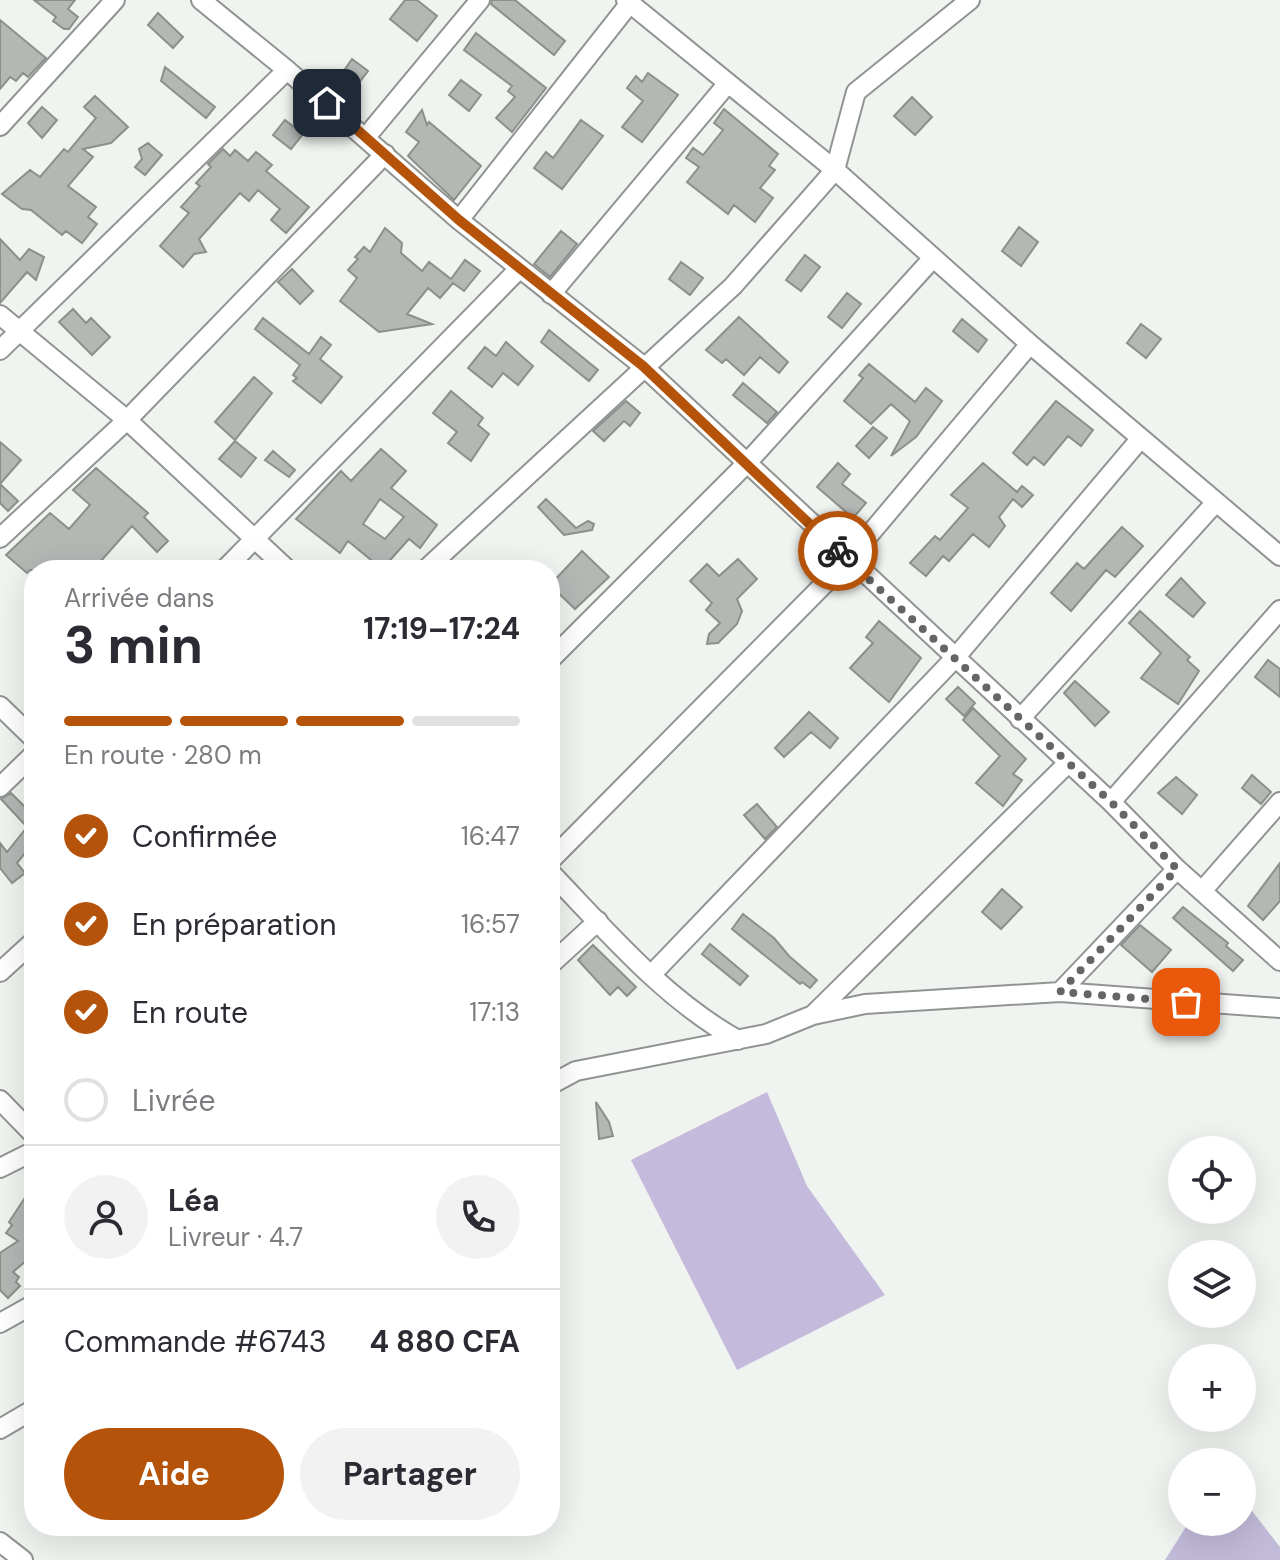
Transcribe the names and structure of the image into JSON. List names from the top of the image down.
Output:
{
  "page": {
    "heading": ["3 min", "Arrivée dans", "17:19–17:24"],
    "panel": [
      "Léa",
      "Livreur · 4.7",
      "Commande #6743",
      "4 880 CFA"
    ],
    "bar": "En route · 280 m",
    "list": [
      ["Confirmée", "16:47"],
      ["En préparation", "16:57"],
      ["En route", "17:13"],
      "Livrée"
    ],
    "map_buttons": ["+", "−"],
    "buttons": ["Aide", "Partager"]
  }
}
